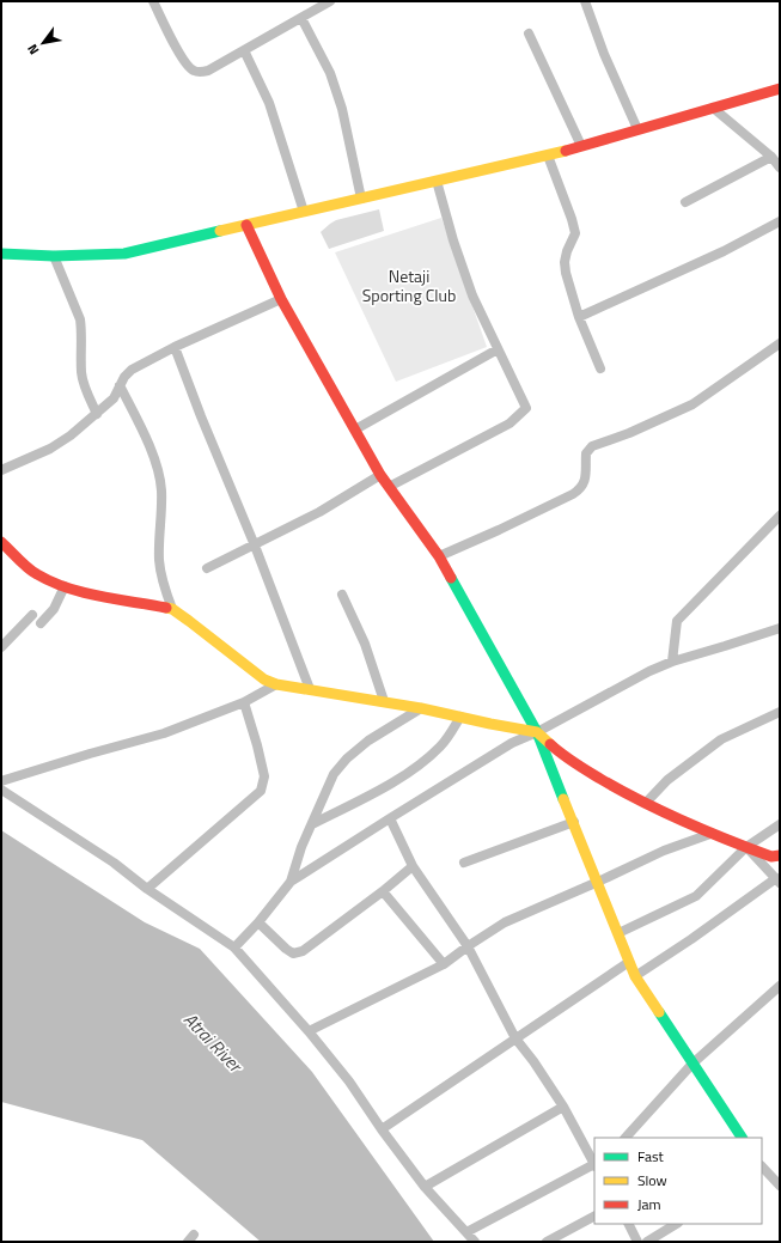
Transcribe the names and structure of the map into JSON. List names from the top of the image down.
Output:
{
  "water": ["Atrai River"],
  "parks": ["Netaji Sporting Club"],
  "legend": ["Fast", "Slow", "Jam"],
  "north": "bottom left"
}
